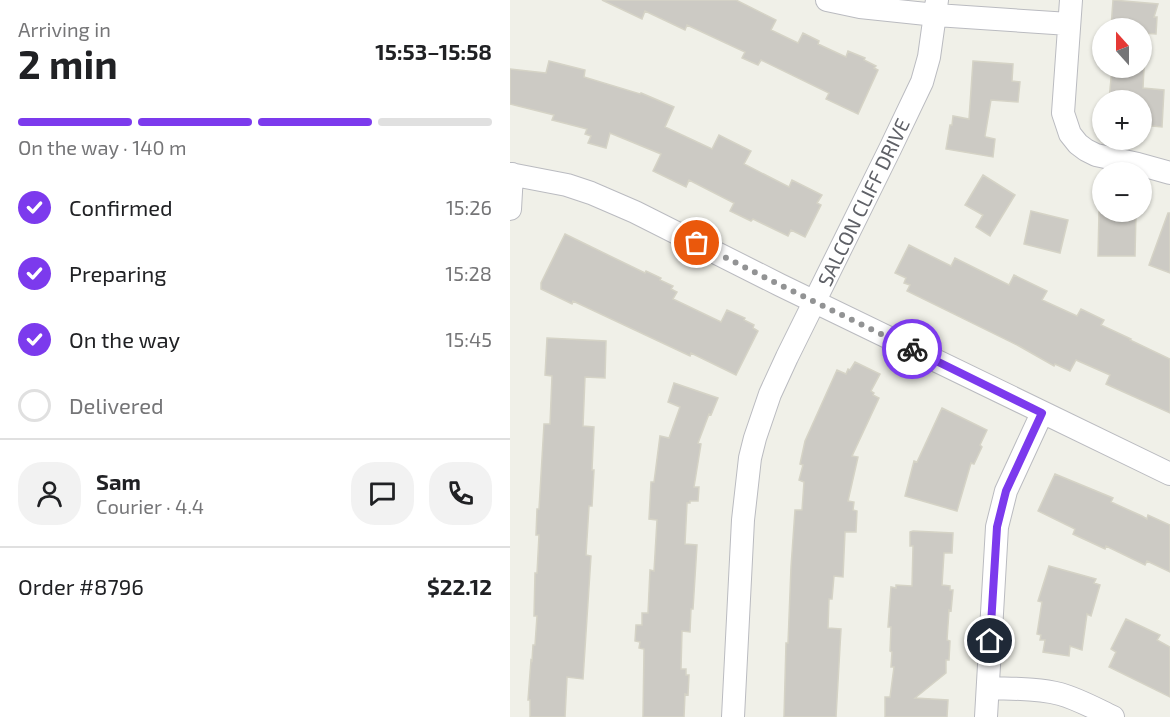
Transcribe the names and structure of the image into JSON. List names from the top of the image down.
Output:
{
  "streets": {
    "street": ["SALCON CLIFF DRIVE"]
  },
  "north": "top",
  "page": {
    "heading": ["2 min", "Arriving in", "15:53–15:58"],
    "panel": [
      "Sam",
      "Courier · 4.4",
      "Order #8796",
      "$22.12"
    ],
    "map_buttons": ["+", "−"],
    "bar": "On the way · 140 m",
    "list": [
      ["Confirmed", "15:26"],
      ["Preparing", "15:28"],
      ["On the way", "15:45"],
      "Delivered"
    ]
  }
}
